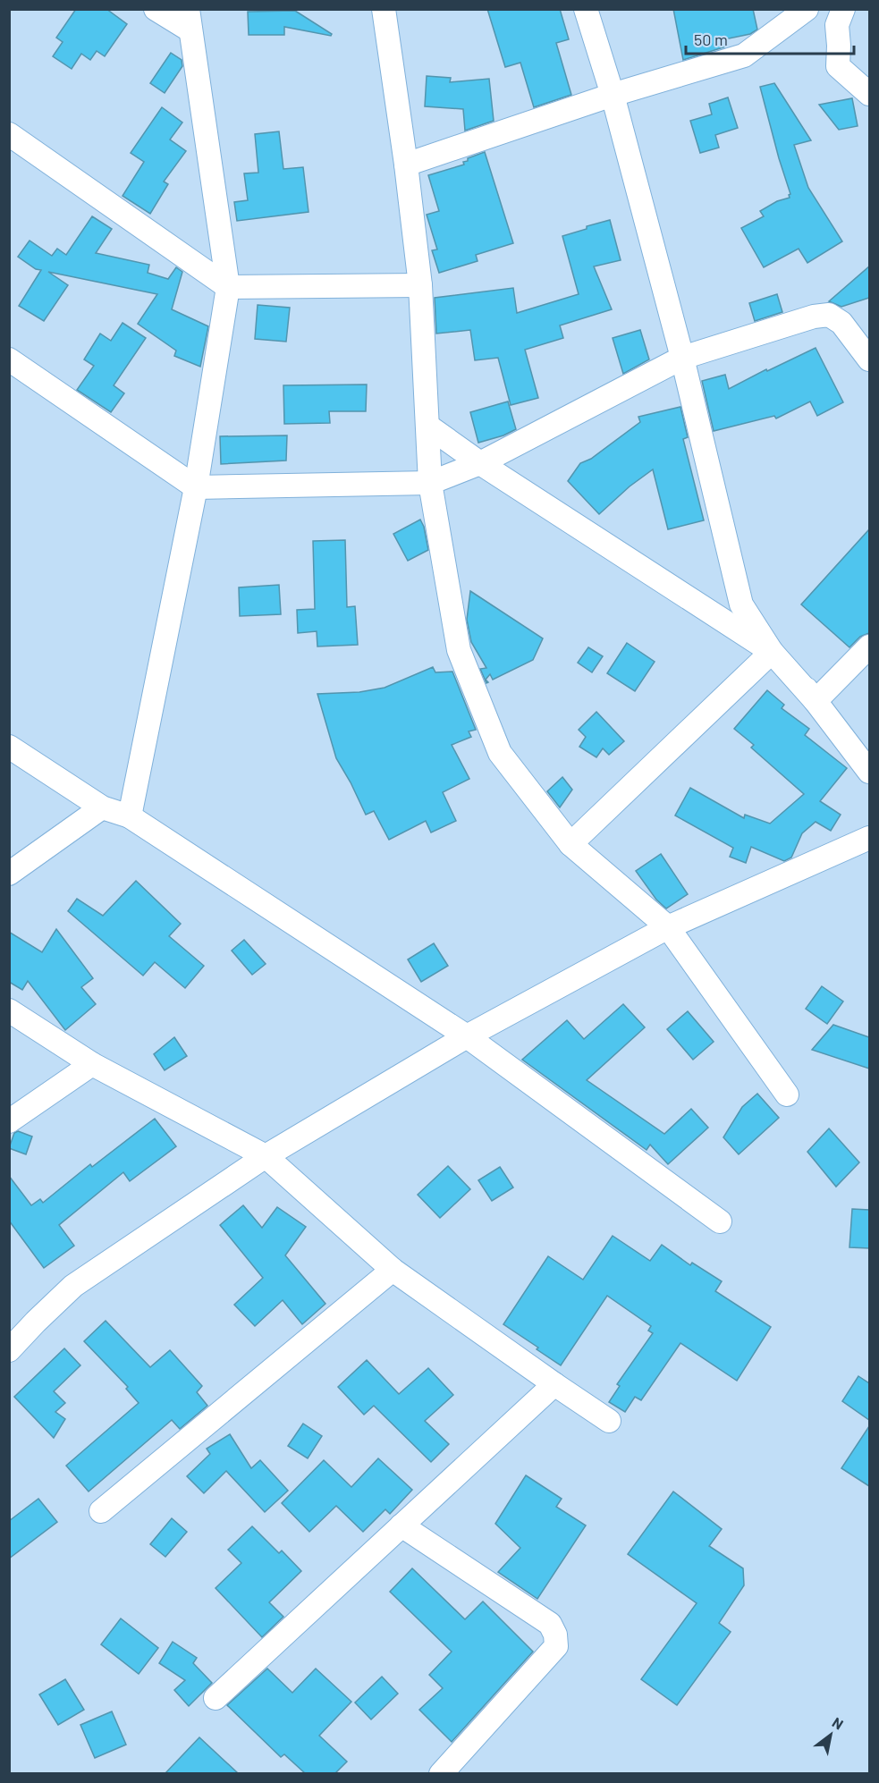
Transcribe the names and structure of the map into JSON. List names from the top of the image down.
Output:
{
  "scale_bar": "50 m",
  "north": "top right"
}
